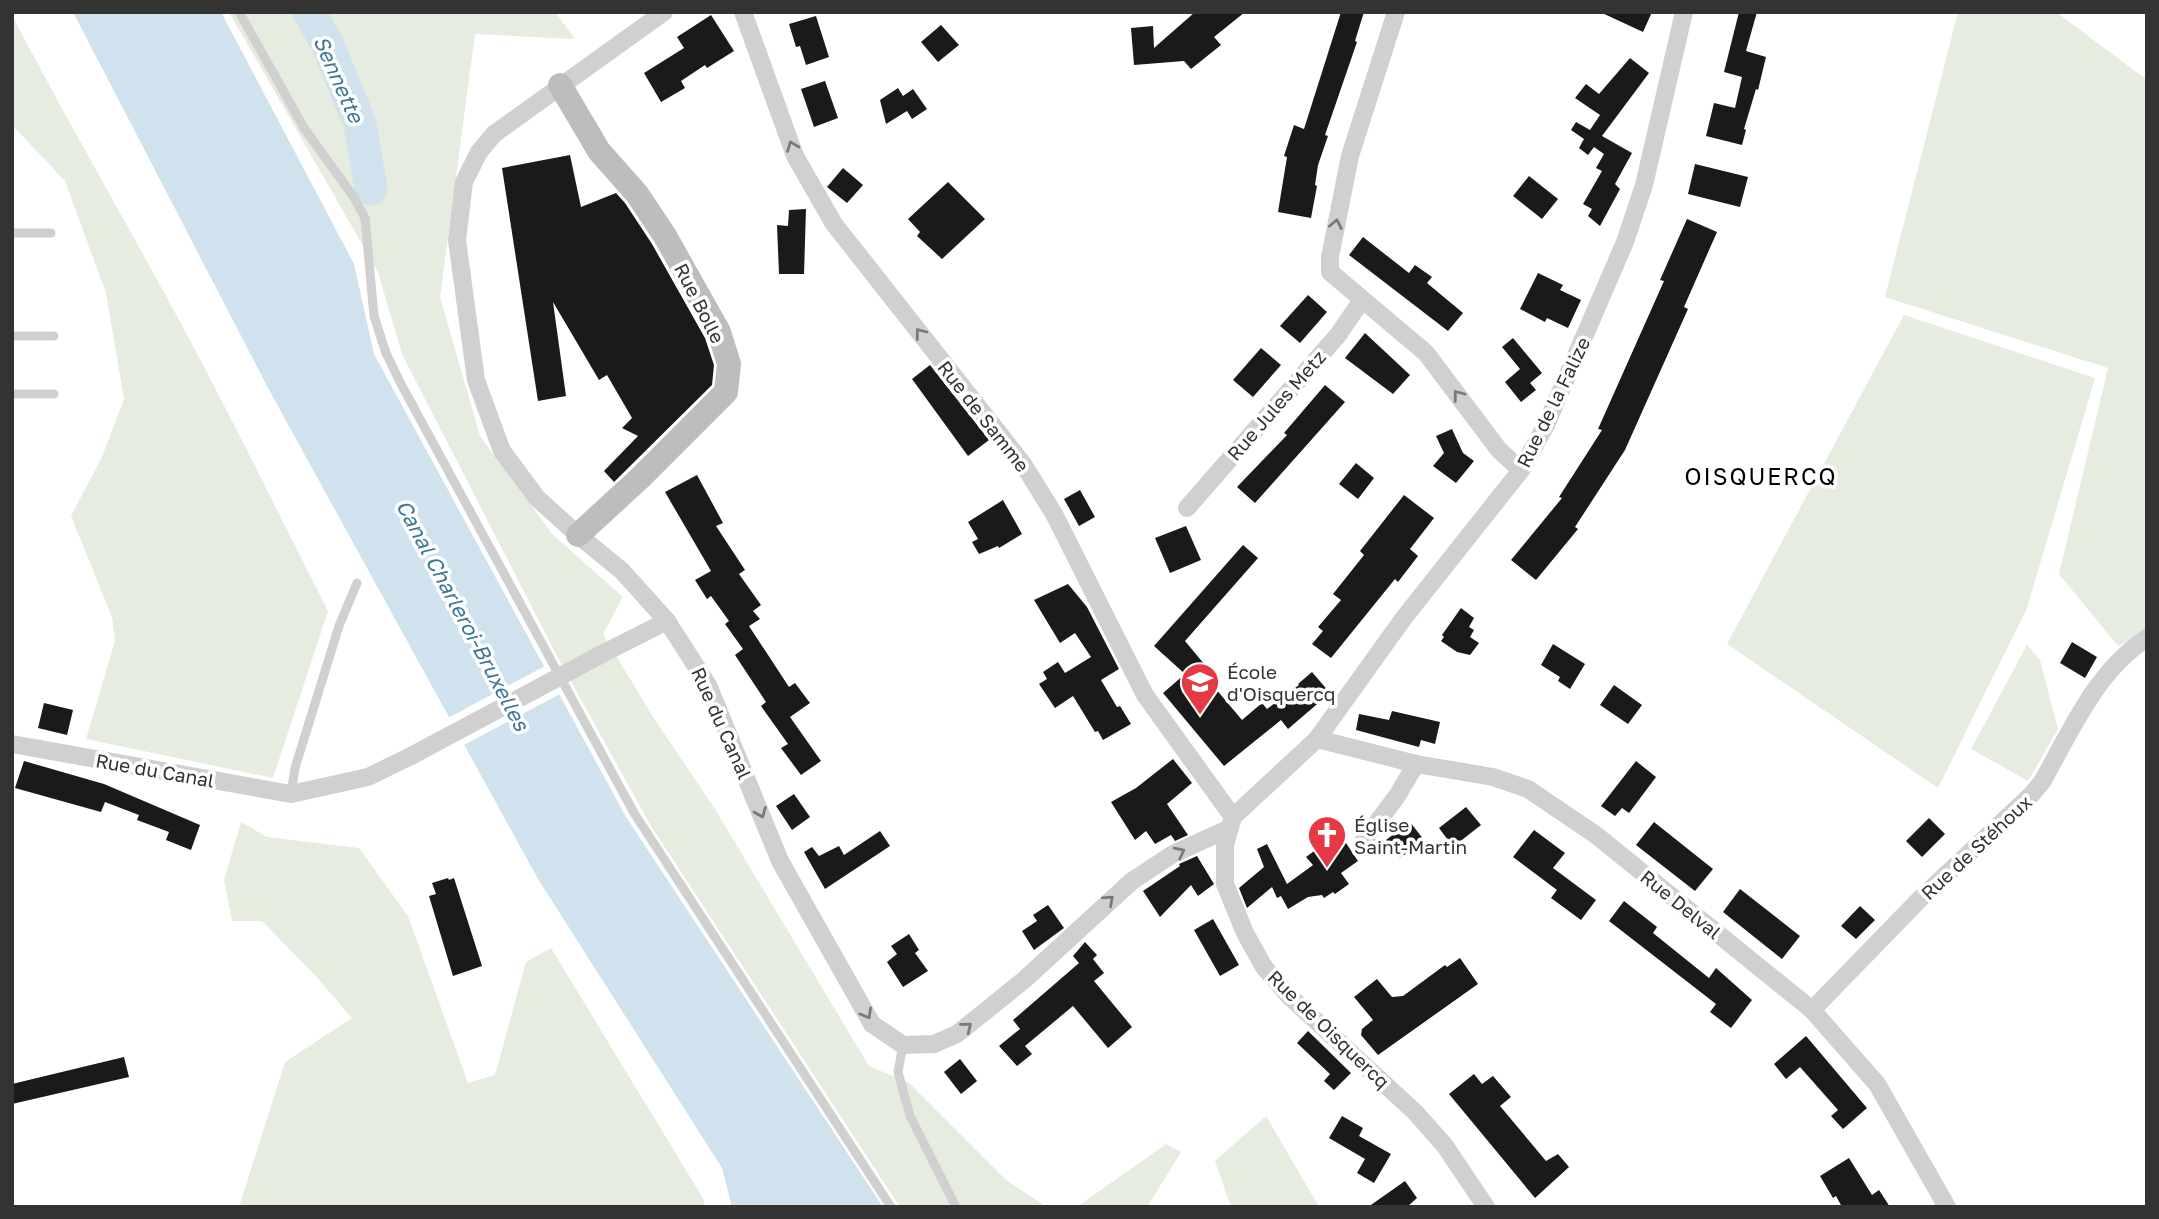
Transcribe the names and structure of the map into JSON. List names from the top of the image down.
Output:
{
  "streets": {
    "street": [
      "Rue Bolle",
      "Rue de la Falize",
      "Rue Jules Metz",
      "Rue de Samme",
      "Rue du Canal",
      "Rue de Stéhoux",
      "Rue Delval",
      "Rue de Oisquercq"
    ]
  },
  "crossings": [
    ["Rue de la Falize", "Rue de Samme"],
    ["Rue de la Falize", "Rue Delval"],
    ["Rue de la Falize", "Rue de Oisquercq"],
    ["Rue de Samme", "Rue de Oisquercq"],
    ["Rue de Stéhoux", "Rue Delval"]
  ],
  "one_way": ["Rue de Samme", "Rue du Canal"],
  "districts": ["OISQUERCQ"],
  "water": ["Sennette", "Canal Charleroi-Bruxelles"],
  "places": {
    "school or university": ["École d'Oisquercq"],
    "church": ["Église Saint-Martin"]
  }
}
